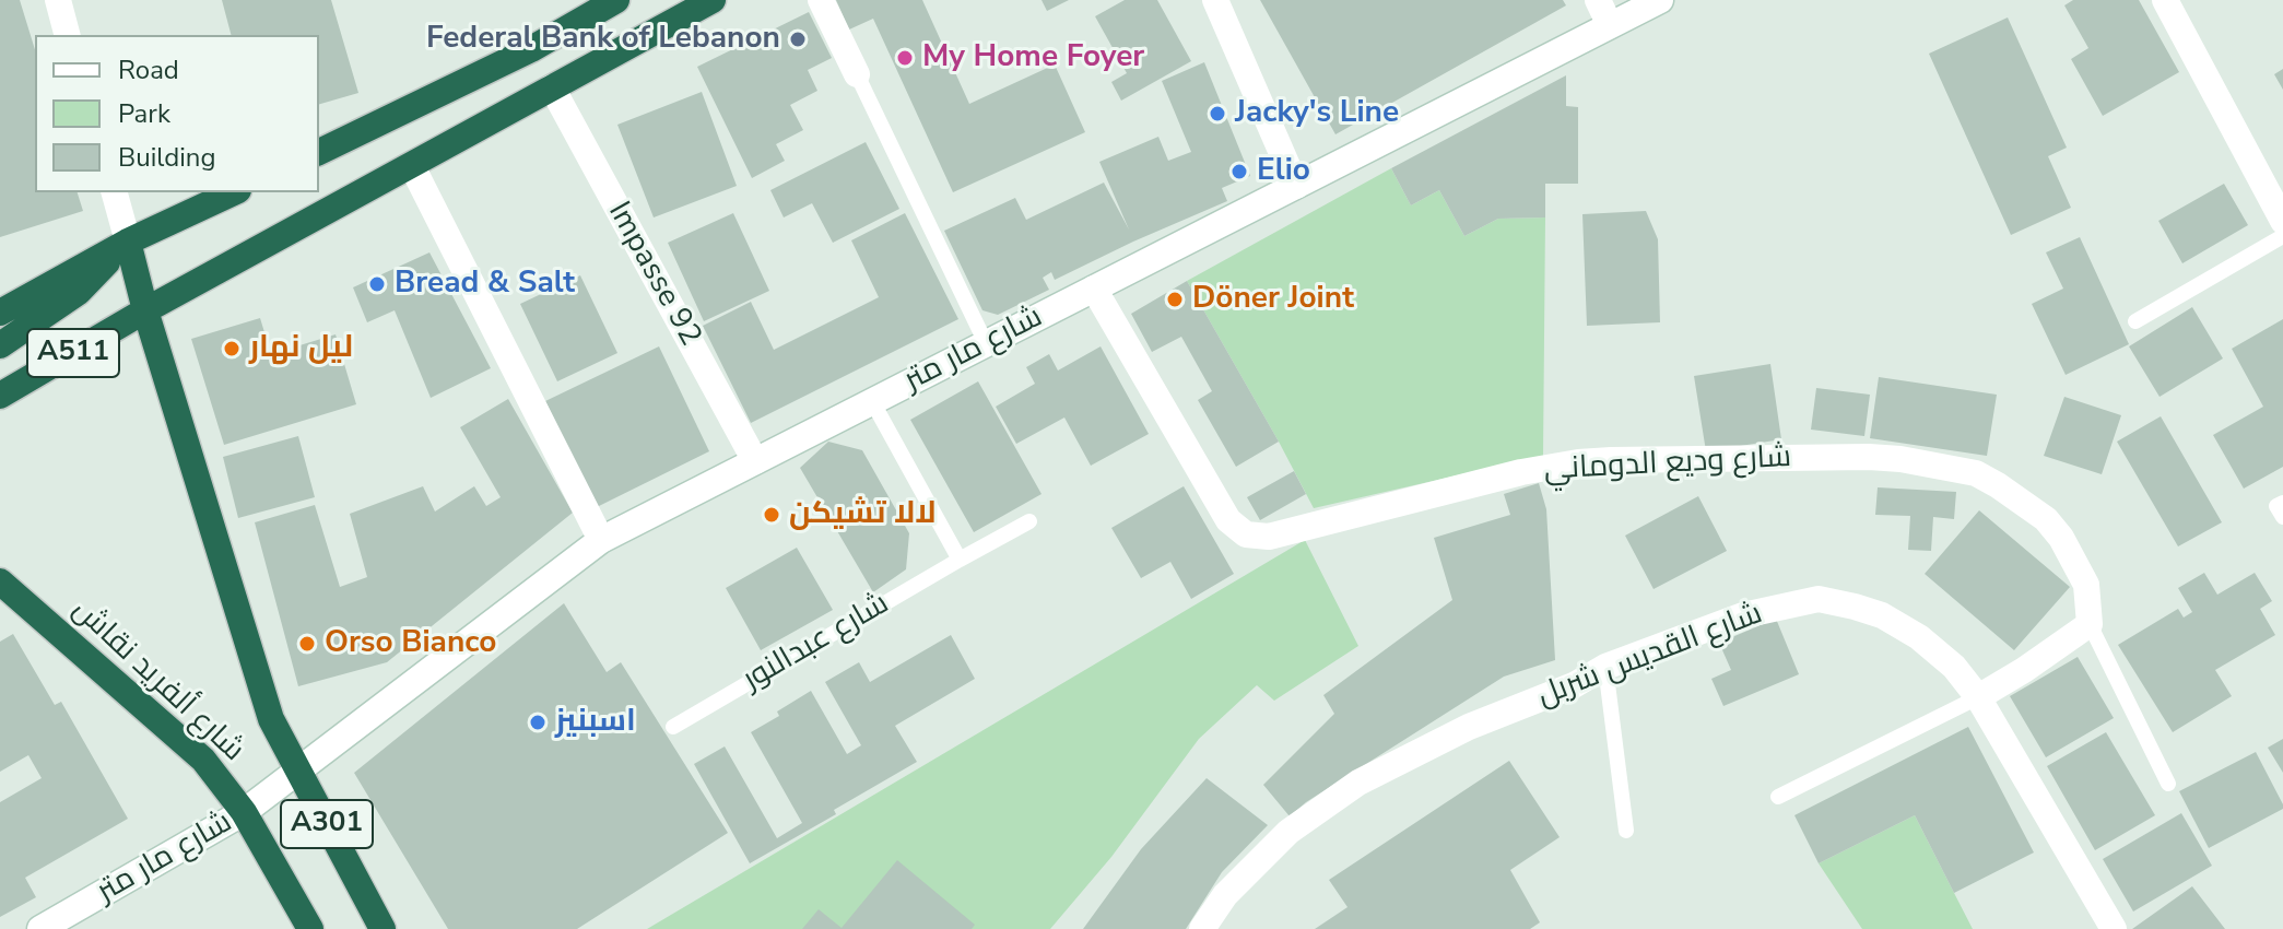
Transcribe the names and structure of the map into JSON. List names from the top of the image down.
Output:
{
  "streets": {
    "highway": ["A511", "شارع ألفريد نقاش", "A301"],
    "street": [
      "Impasse 92",
      "شارع مار متر",
      "شارع وديع الدوماني",
      "شارع القديس شربل"
    ],
    "lane": ["شارع عبدالنور"]
  },
  "crossings": [
    ["Impasse 92", "شارع مار متر"],
    ["Impasse 92", "A511"],
    ["شارع مار متر", "شارع وديع الدوماني"],
    ["شارع مار متر", "شارع ألفريد نقاش"],
    ["شارع مار متر", "A301"],
    ["A511", "شارع ألفريد نقاش"],
    ["شارع ألفريد نقاش", "A301"]
  ],
  "places": [
    "Federal Bank of Lebanon",
    "My Home Foyer",
    "Jacky's Line",
    "Elio",
    "Bread & Salt",
    "Döner Joint",
    "ليل نهار",
    "لالا تشيكن",
    "Orso Bianco",
    "اسبنيز"
  ],
  "legend": ["Road", "Park", "Building"]
}
